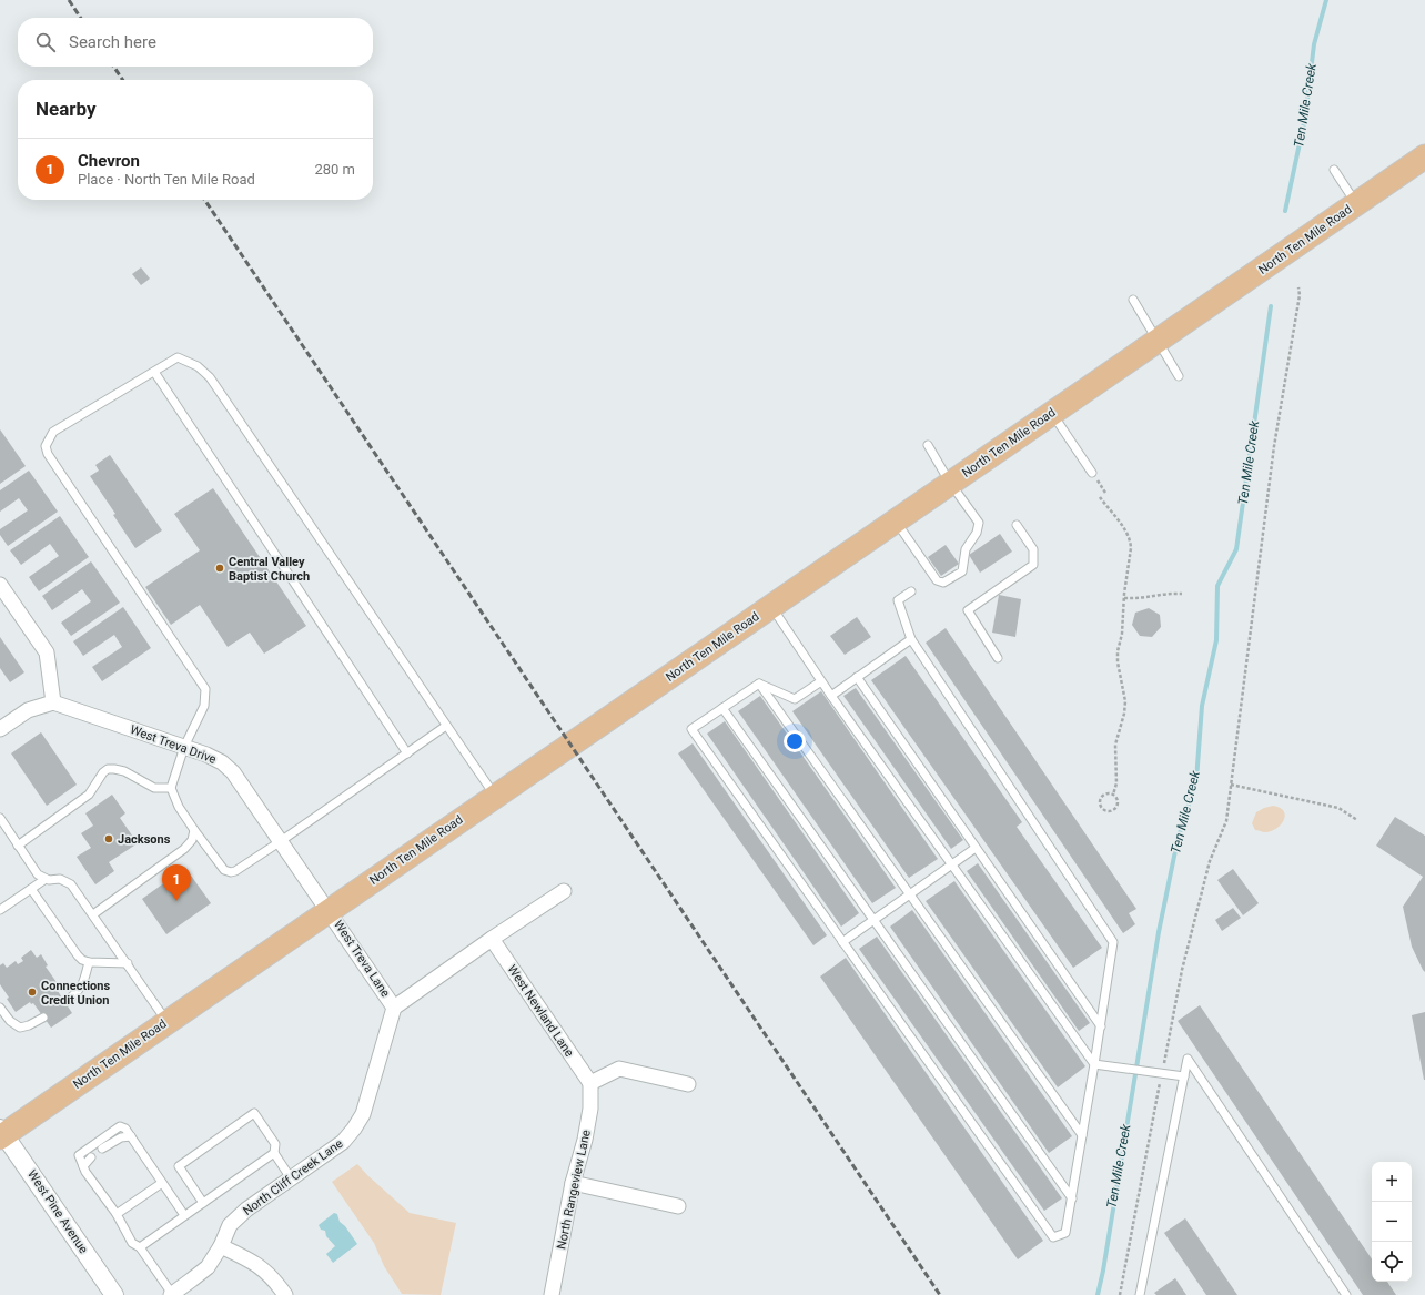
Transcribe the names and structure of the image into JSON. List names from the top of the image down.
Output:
{
  "streets": {
    "main road": ["North Ten Mile Road"],
    "street": [
      "West Treva Drive",
      "West Treva Lane",
      "West Newland Lane",
      "North Cliff Creek Lane",
      "North Rangeview Lane",
      "West Pine Avenue"
    ]
  },
  "crossings": [
    ["North Ten Mile Road", "West Treva Drive"],
    ["North Ten Mile Road", "West Treva Lane"],
    ["North Ten Mile Road", "West Pine Avenue"],
    ["West Treva Drive", "West Treva Lane"],
    ["West Treva Lane", "North Cliff Creek Lane"],
    ["West Newland Lane", "North Rangeview Lane"]
  ],
  "water": ["Ten Mile Creek"],
  "places": ["Central Valley Baptist Church", "Jacksons", "Connections Credit Union"],
  "page": {
    "search": "Search here",
    "heading": "Nearby",
    "list": [
      {
        "mark": "1",
        "name": "Chevron",
        "note": "Place · North Ten Mile Road",
        "value": "280 m"
      }
    ],
    "pins": "1",
    "map_buttons": ["+", "−"]
  }
}
